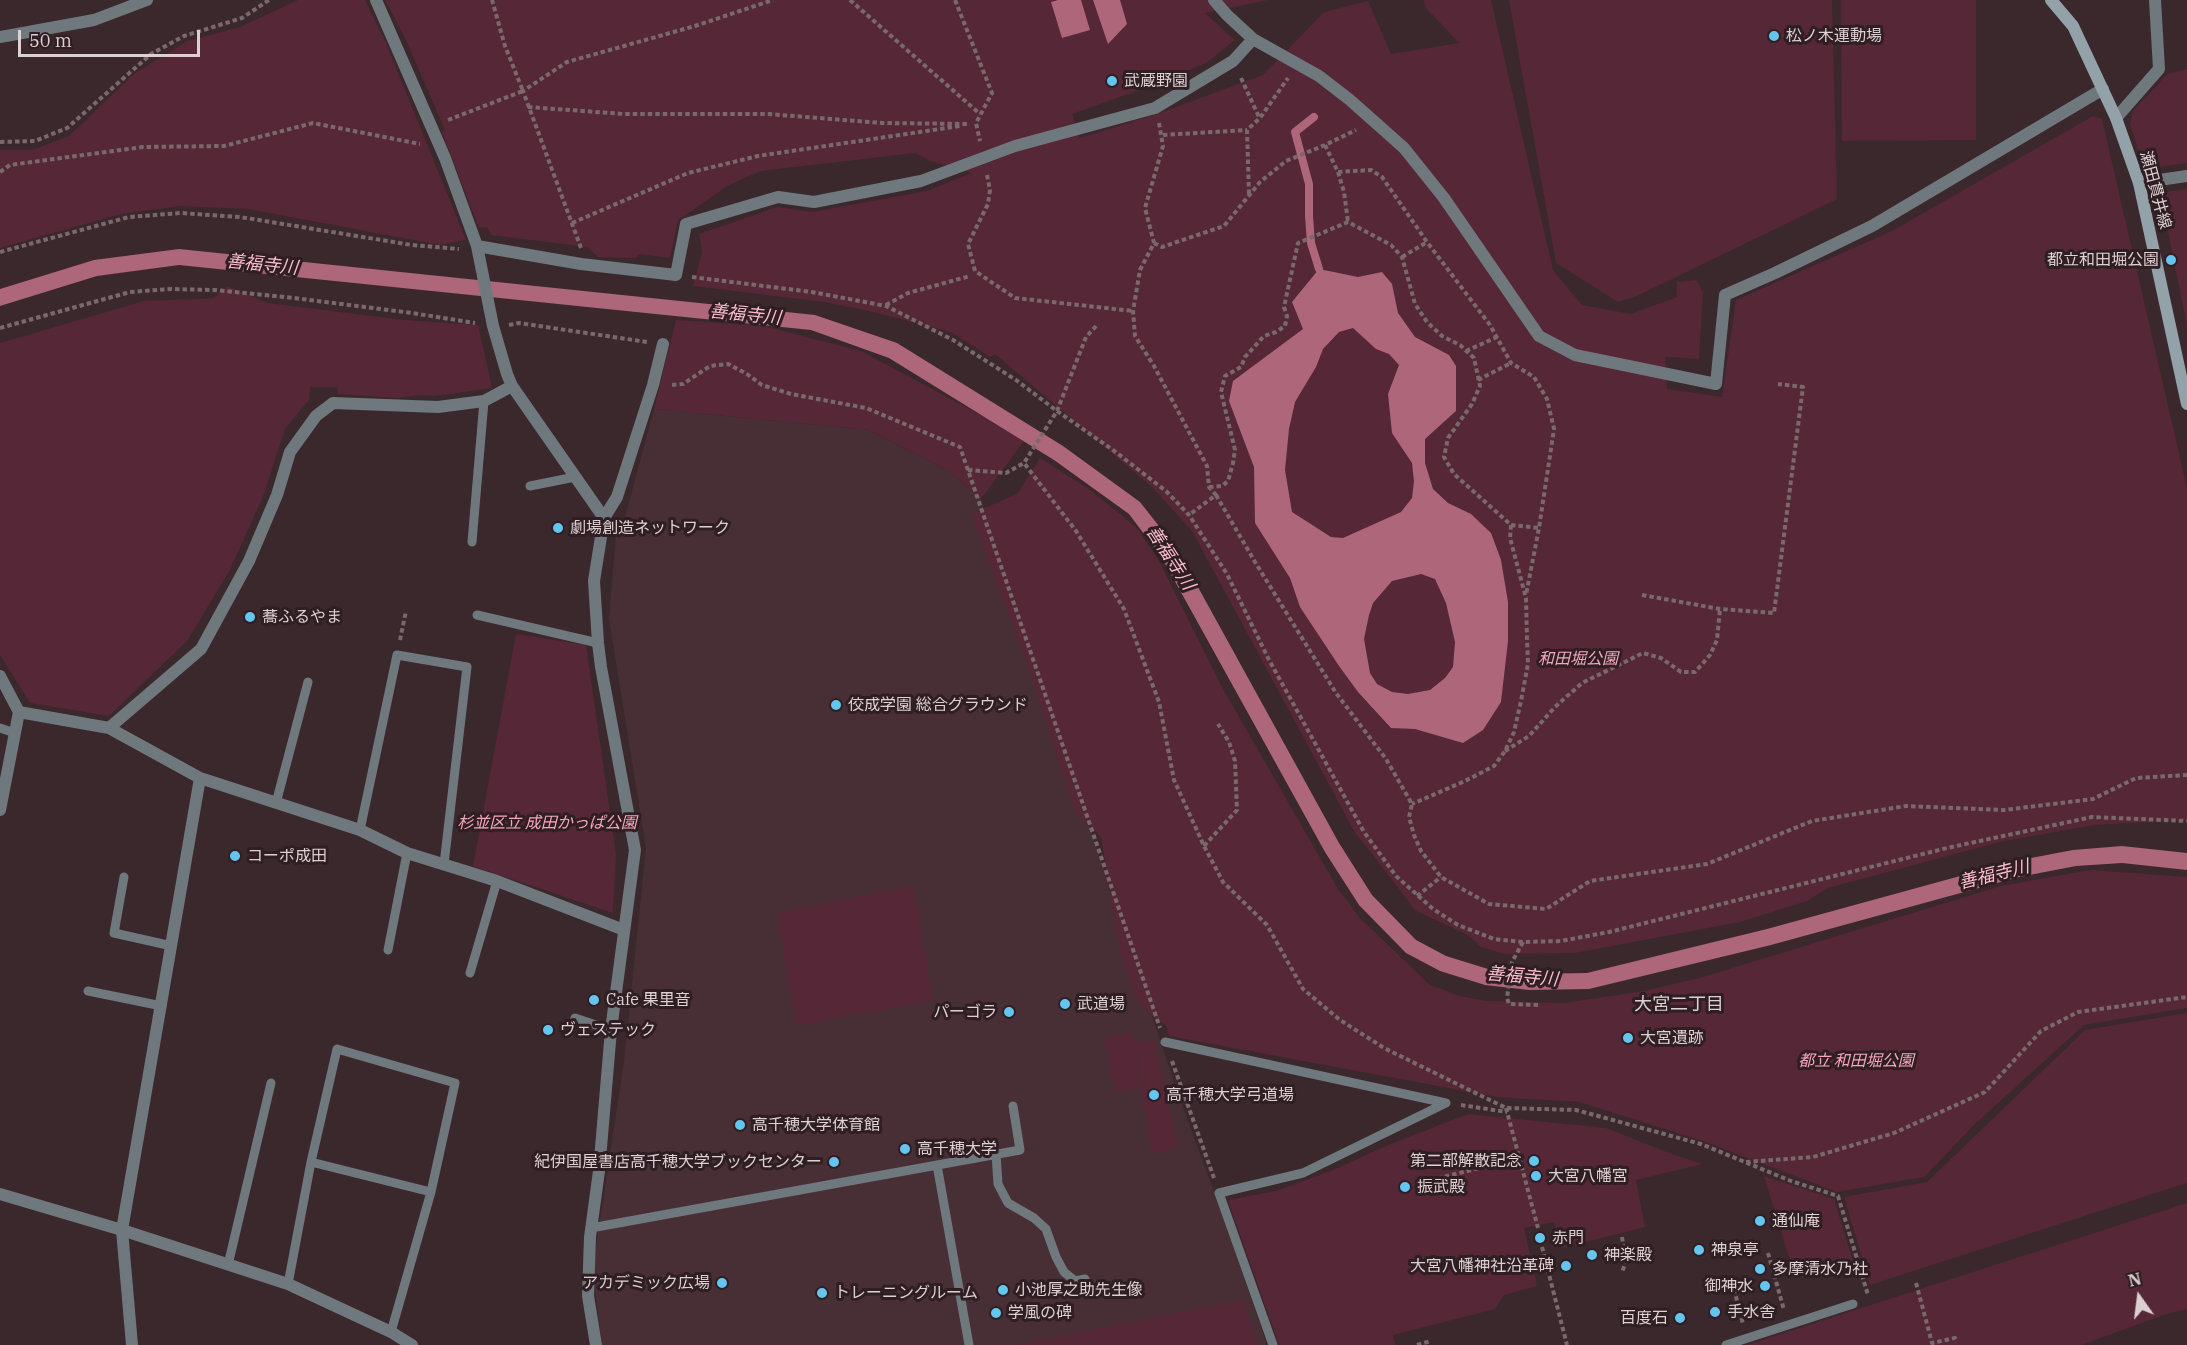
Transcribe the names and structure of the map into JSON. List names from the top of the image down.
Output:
{
  "streets": {
    "main road": ["瀬田貫井線"]
  },
  "districts": ["大宮二丁目"],
  "water": ["善福寺川"],
  "parks": ["和田堀公園", "杉並区立 成田かっぱ公園", "都立 和田堀公園"],
  "places": [
    "松ノ木運動場",
    "武蔵野園",
    "都立和田堀公園",
    "劇場創造ネットワーク",
    "蕎ふるやま",
    "佼成学園 総合グラウンド",
    "コーポ成田",
    "Cafe 果里音",
    "武道場",
    "パーゴラ",
    "ヴェステック",
    "大宮遺跡",
    "高千穂大学弓道場",
    "高千穂大学体育館",
    "高千穂大学",
    "第二部解散記念",
    "紀伊国屋書店高千穂大学ブックセンター",
    "大宮八幡宮",
    "振武殿",
    "通仙庵",
    "赤門",
    "神泉亭",
    "神楽殿",
    "大宮八幡神社沿革碑",
    "多摩清水乃社",
    "アカデミック広場",
    "御神水",
    "小池厚之助先生像",
    "トレーニングルーム",
    "手水舎",
    "学風の碑",
    "百度石"
  ],
  "scale_bar": "50 m",
  "north": "top"
}
